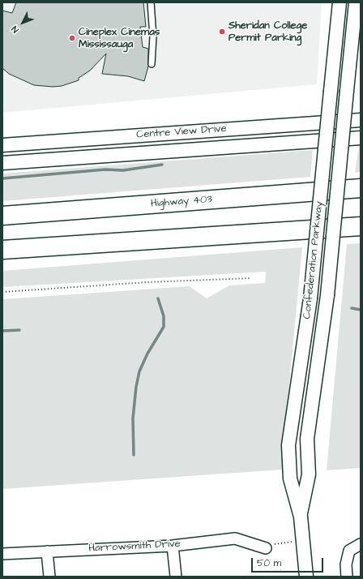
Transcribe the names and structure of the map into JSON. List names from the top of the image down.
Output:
{
  "streets": {
    "highway": ["Highway 403"],
    "street": ["Centre View Drive", "Confederation Parkway", "Harrowsmith Drive"]
  },
  "places": ["Sheridan College Permit Parking", "Cineplex Cinemas Mississauga"],
  "scale_bar": "50 m",
  "north": "bottom left"
}
